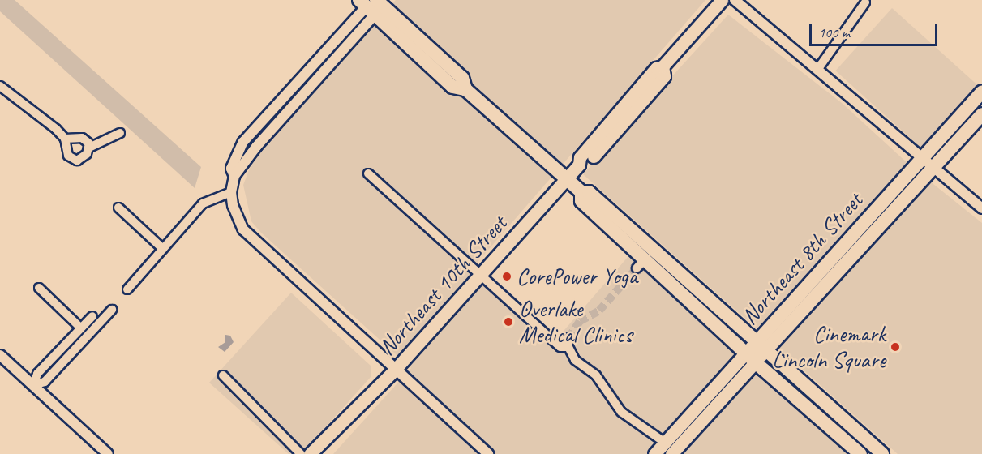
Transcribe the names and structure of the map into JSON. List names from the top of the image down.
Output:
{
  "streets": {
    "main road": ["Northeast 8th Street", "Northeast 10th Street"]
  },
  "places": ["CorePower Yoga", "Overlake Medical Clinics", "Cinemark Lincoln Square"],
  "scale_bar": "100 m"
}
